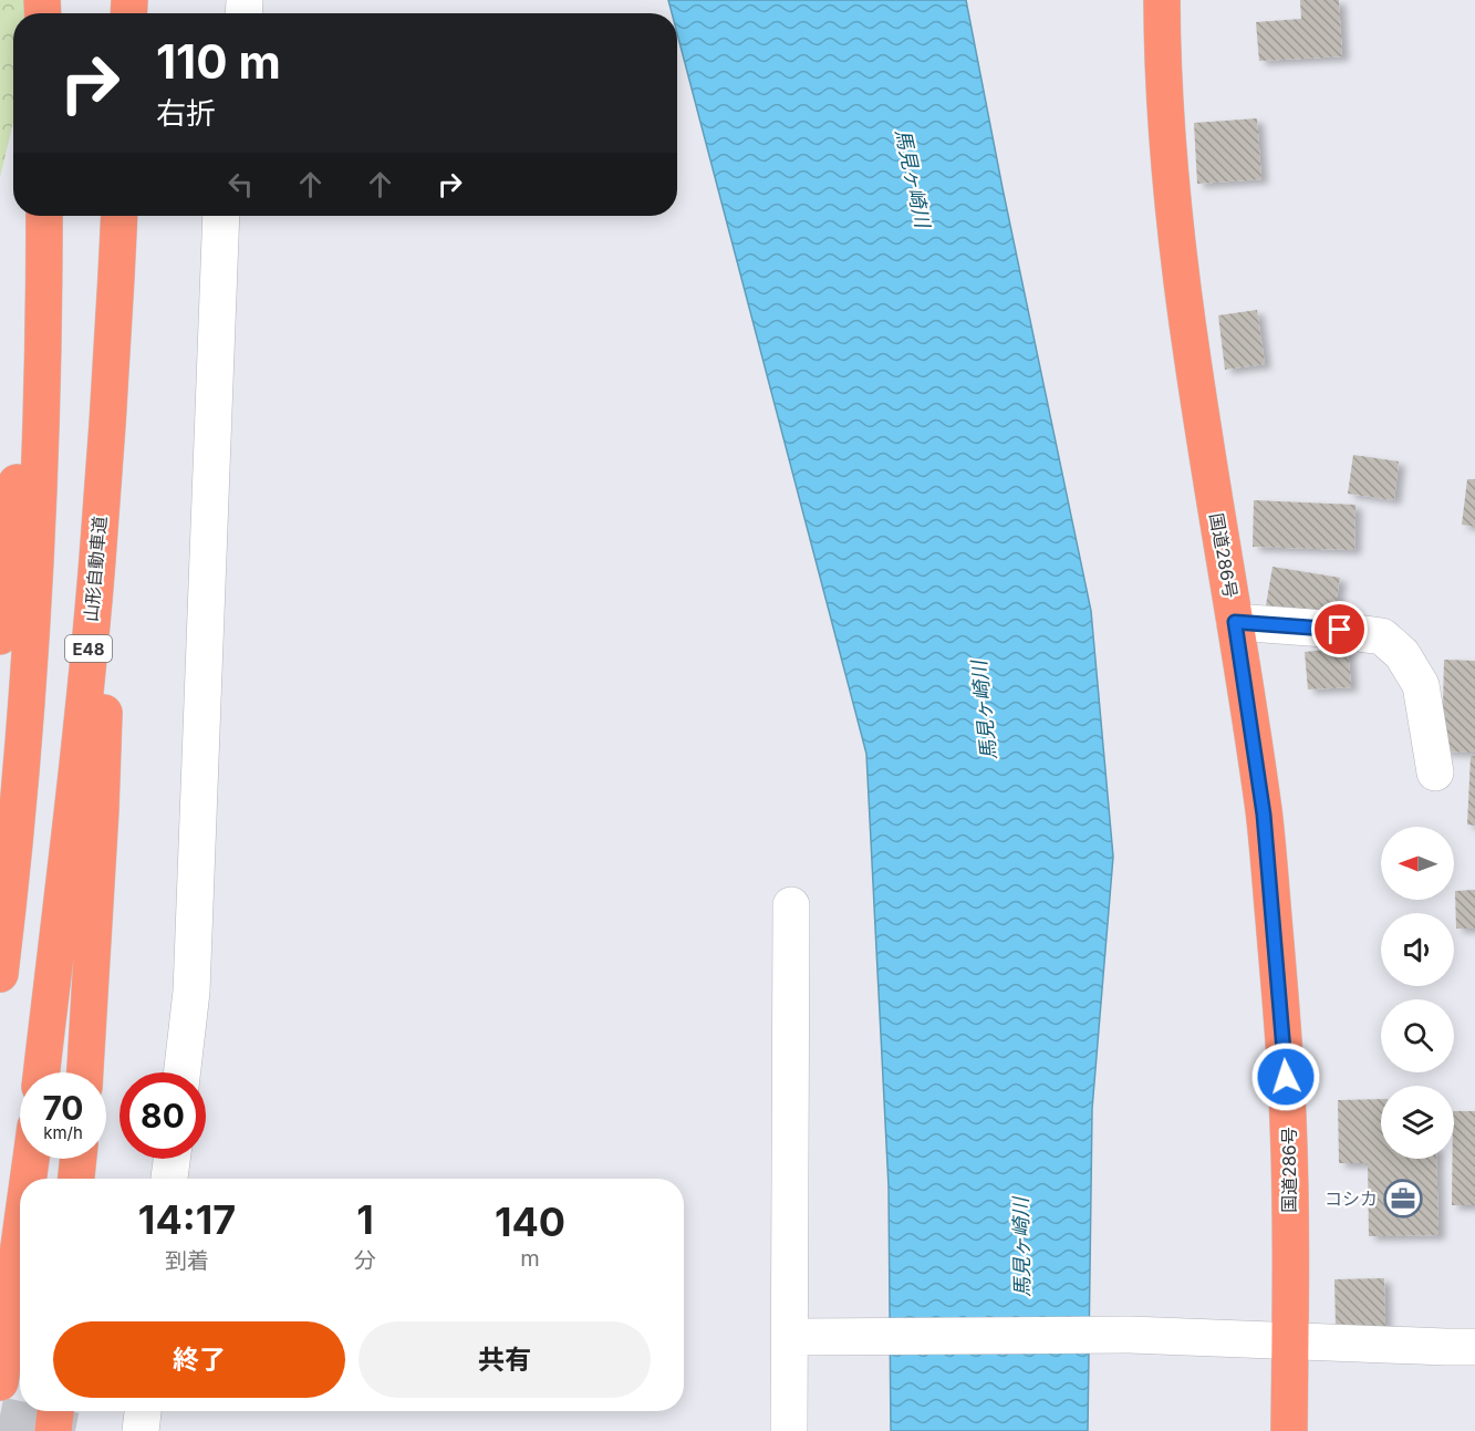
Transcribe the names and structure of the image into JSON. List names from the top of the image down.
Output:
{
  "streets": {
    "highway": ["国道286号", "山形自動車道", "E48"]
  },
  "water": ["馬見ヶ崎川"],
  "places": {
    "office": ["コシカ"]
  },
  "north": "left",
  "page": {
    "turn": ["110 m", "右折"],
    "speed": "70 km/h",
    "limit": "80",
    "eta": [
      "14:17",
      "到着",
      "1",
      "分",
      "140",
      "m"
    ],
    "buttons": ["終了", "共有"]
  }
}
